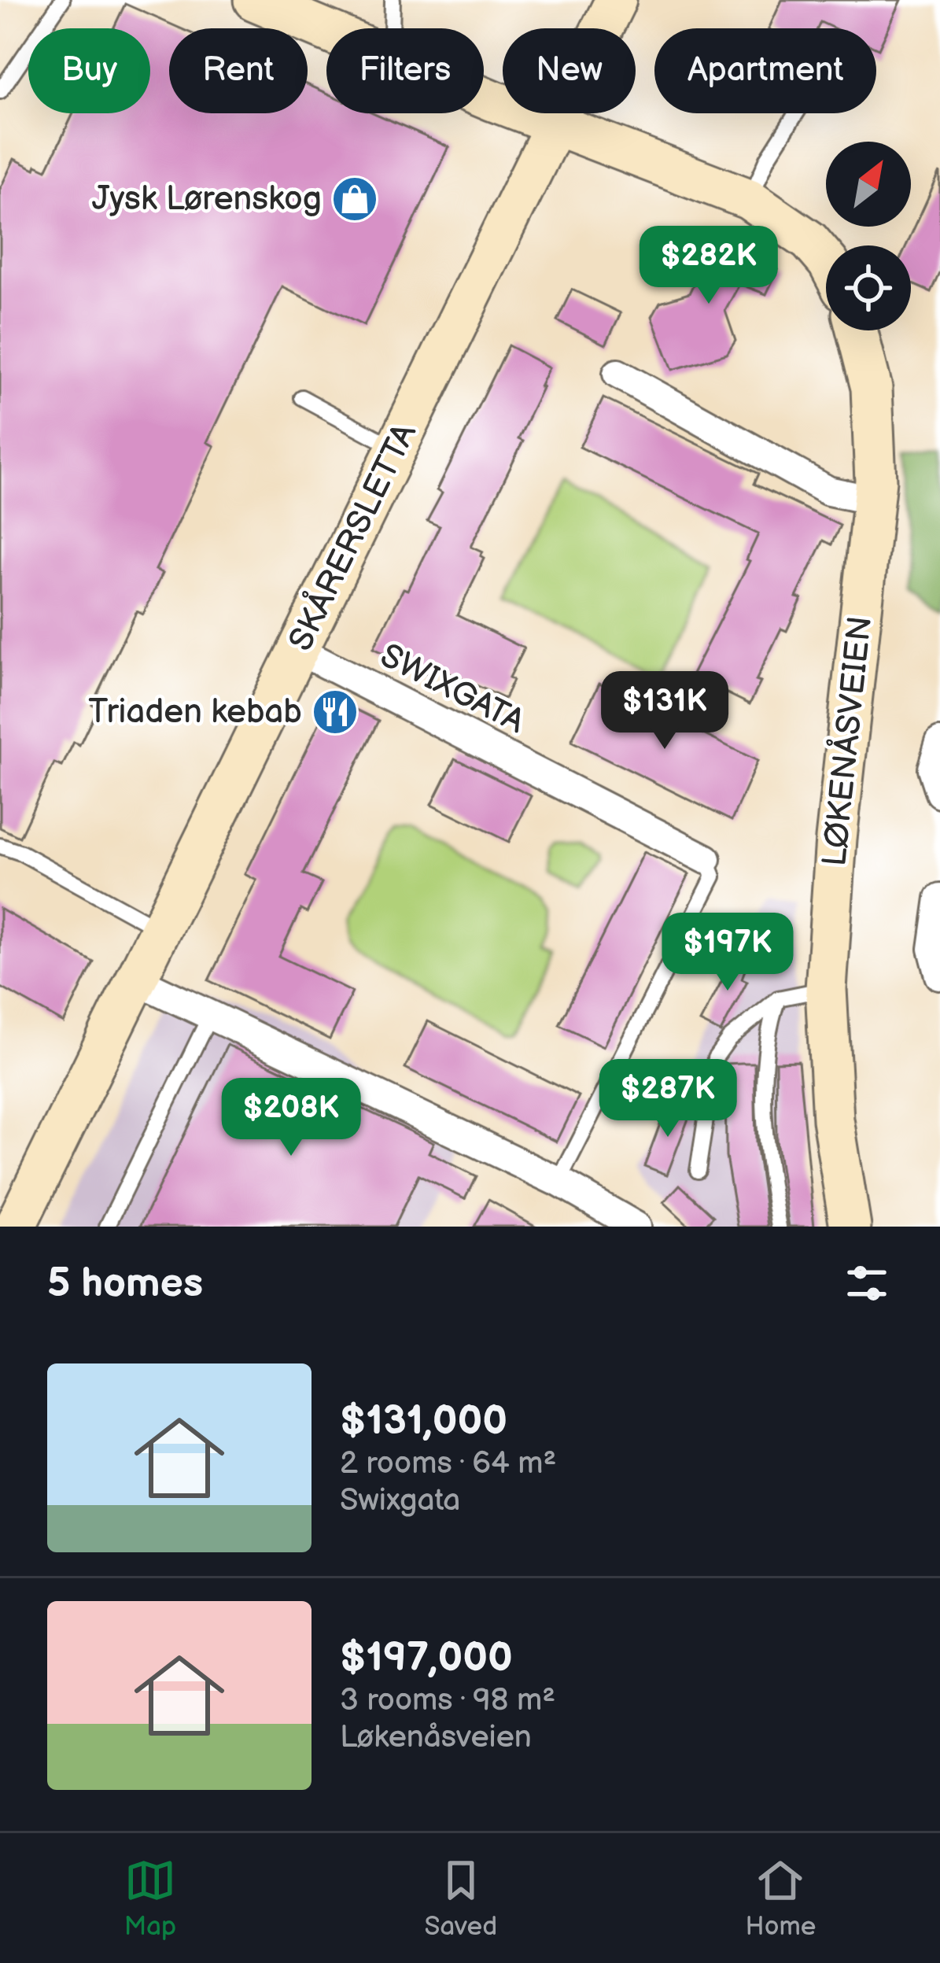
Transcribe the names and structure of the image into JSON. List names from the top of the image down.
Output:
{
  "streets": {
    "street": ["SKÅRERSLETTA", "SWIXGATA", "LØKENÅSVEIEN"]
  },
  "crossings": [
    ["SKÅRERSLETTA", "SWIXGATA"]
  ],
  "places": {
    "shop": ["Jysk Lørenskog"],
    "restaurant": ["Triaden kebab"]
  },
  "north": "top right",
  "page": {
    "chip": [
      "Buy",
      "Rent",
      "Filters",
      "New",
      "Apartment"
    ],
    "price": [
      "$282K",
      "$131K",
      "$197K",
      "$287K",
      "$208K"
    ],
    "heading": "5 homes",
    "list": [
      {
        "name": "$131,000",
        "note": "2 rooms · 64 m² · Swixgata"
      },
      {
        "name": "$197,000",
        "note": "3 rooms · 98 m² · Løkenåsveien"
      }
    ],
    "tabs": ["Map", "Saved", "Home"]
  }
}
